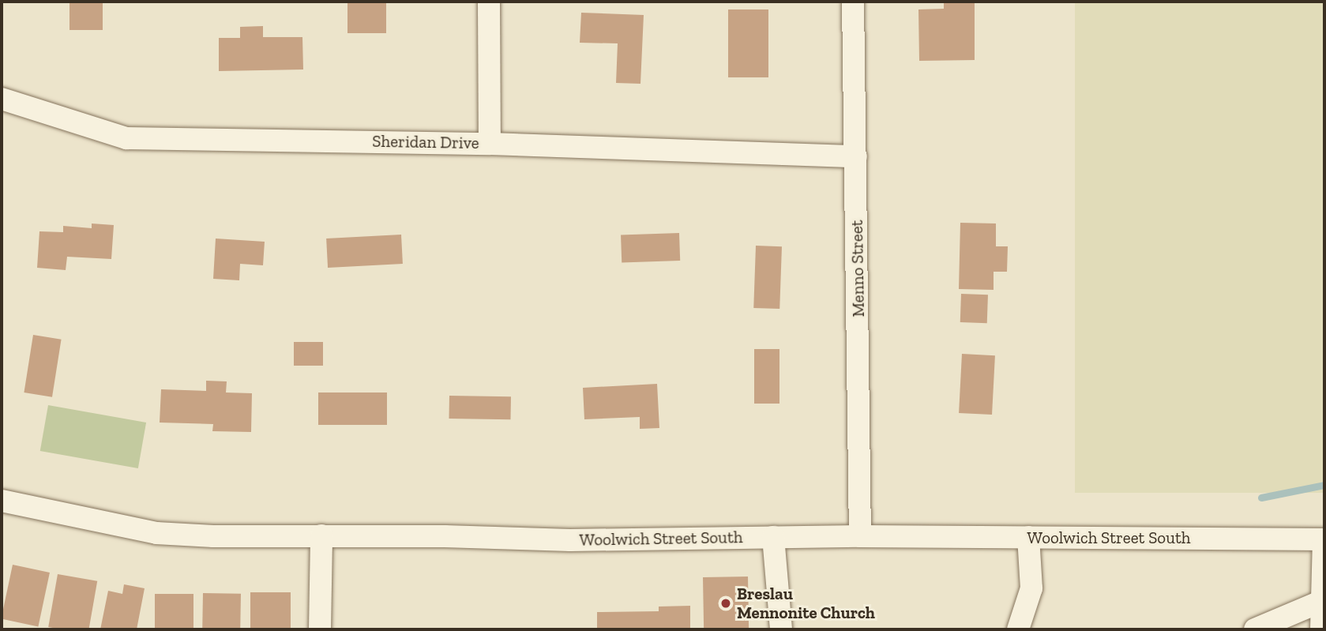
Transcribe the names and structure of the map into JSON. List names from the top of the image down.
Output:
{
  "streets": {
    "street": ["Sheridan Drive", "Menno Street", "Woolwich Street South"]
  },
  "crossings": [
    ["Sheridan Drive", "Menno Street"],
    ["Menno Street", "Woolwich Street South"]
  ],
  "places": ["Breslau Mennonite Church"]
}
